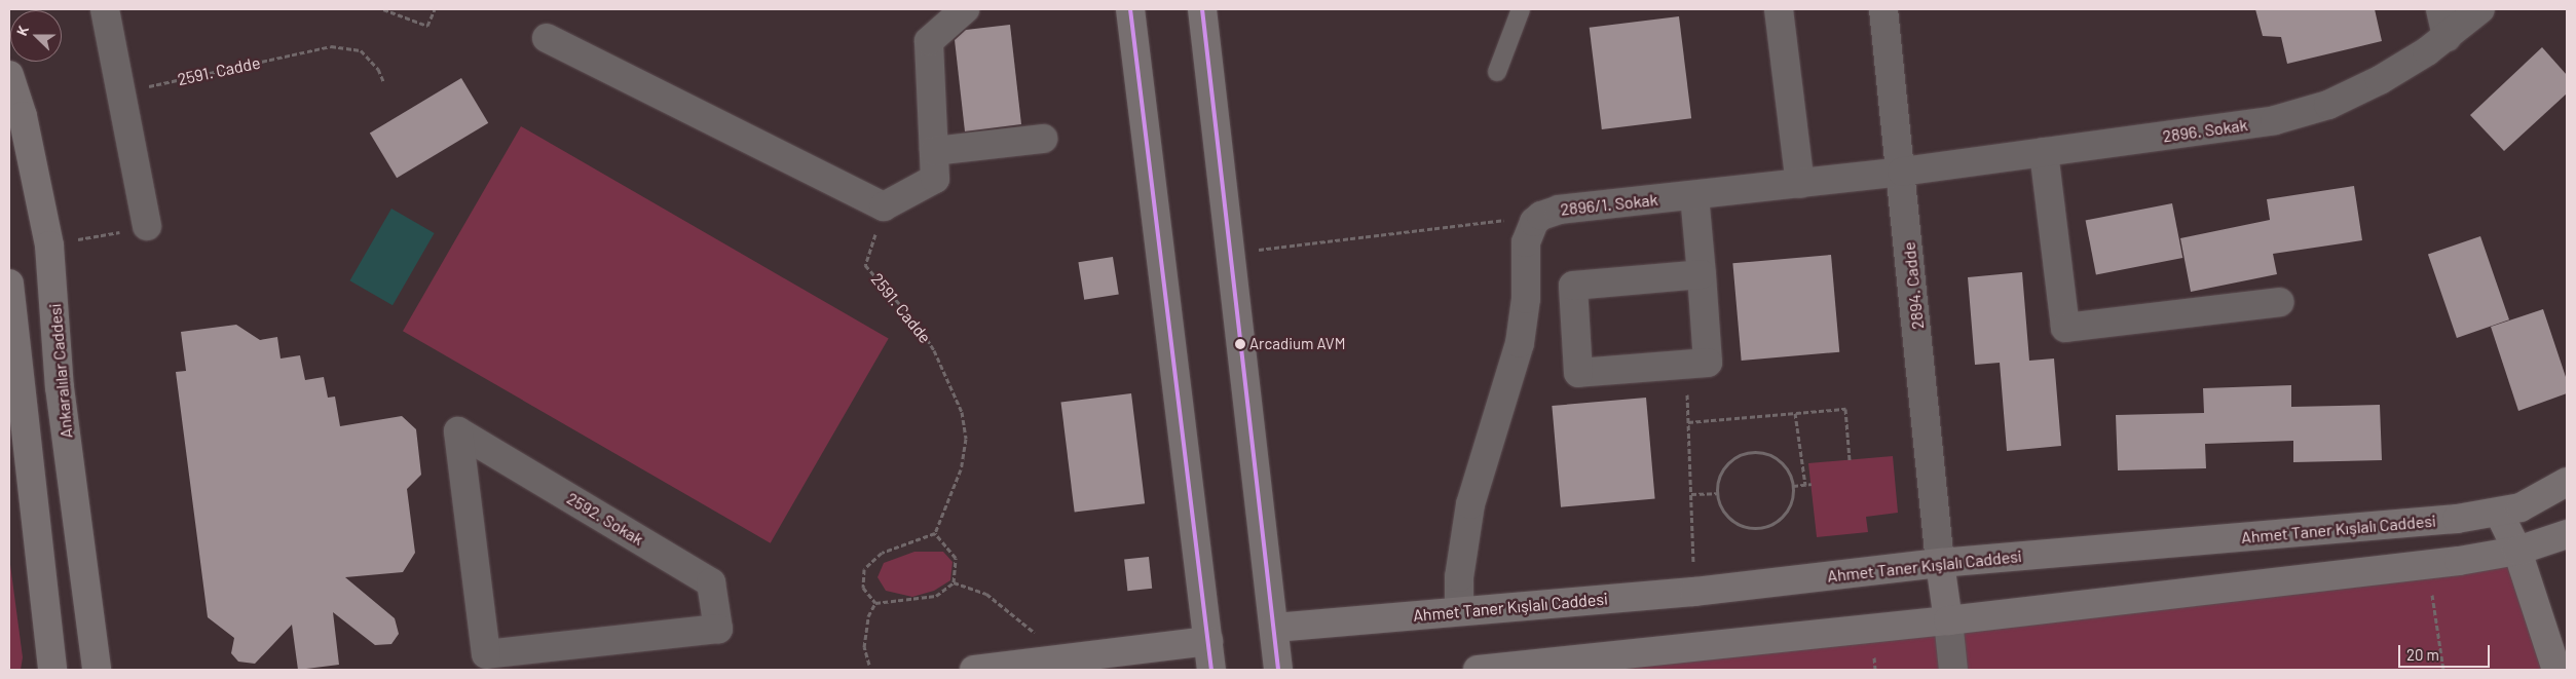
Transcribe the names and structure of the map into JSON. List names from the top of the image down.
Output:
{
  "streets": {
    "street": [
      "2896. Sokak",
      "2896/1. Sokak",
      "2894. Cadde",
      "Ankaralılar Caddesi",
      "2592. Sokak",
      "Ahmet Taner Kışlalı Caddesi"
    ],
    "path": ["2591. Cadde"]
  },
  "crossings": [
    ["2896. Sokak", "2896/1. Sokak"],
    ["2896. Sokak", "2894. Cadde"],
    ["2896/1. Sokak", "2894. Cadde"],
    ["2896/1. Sokak", "Ahmet Taner Kışlalı Caddesi"],
    ["2894. Cadde", "Ahmet Taner Kışlalı Caddesi"]
  ],
  "places": ["Arcadium AVM"],
  "scale_bar": "20 m",
  "north": "left"
}
